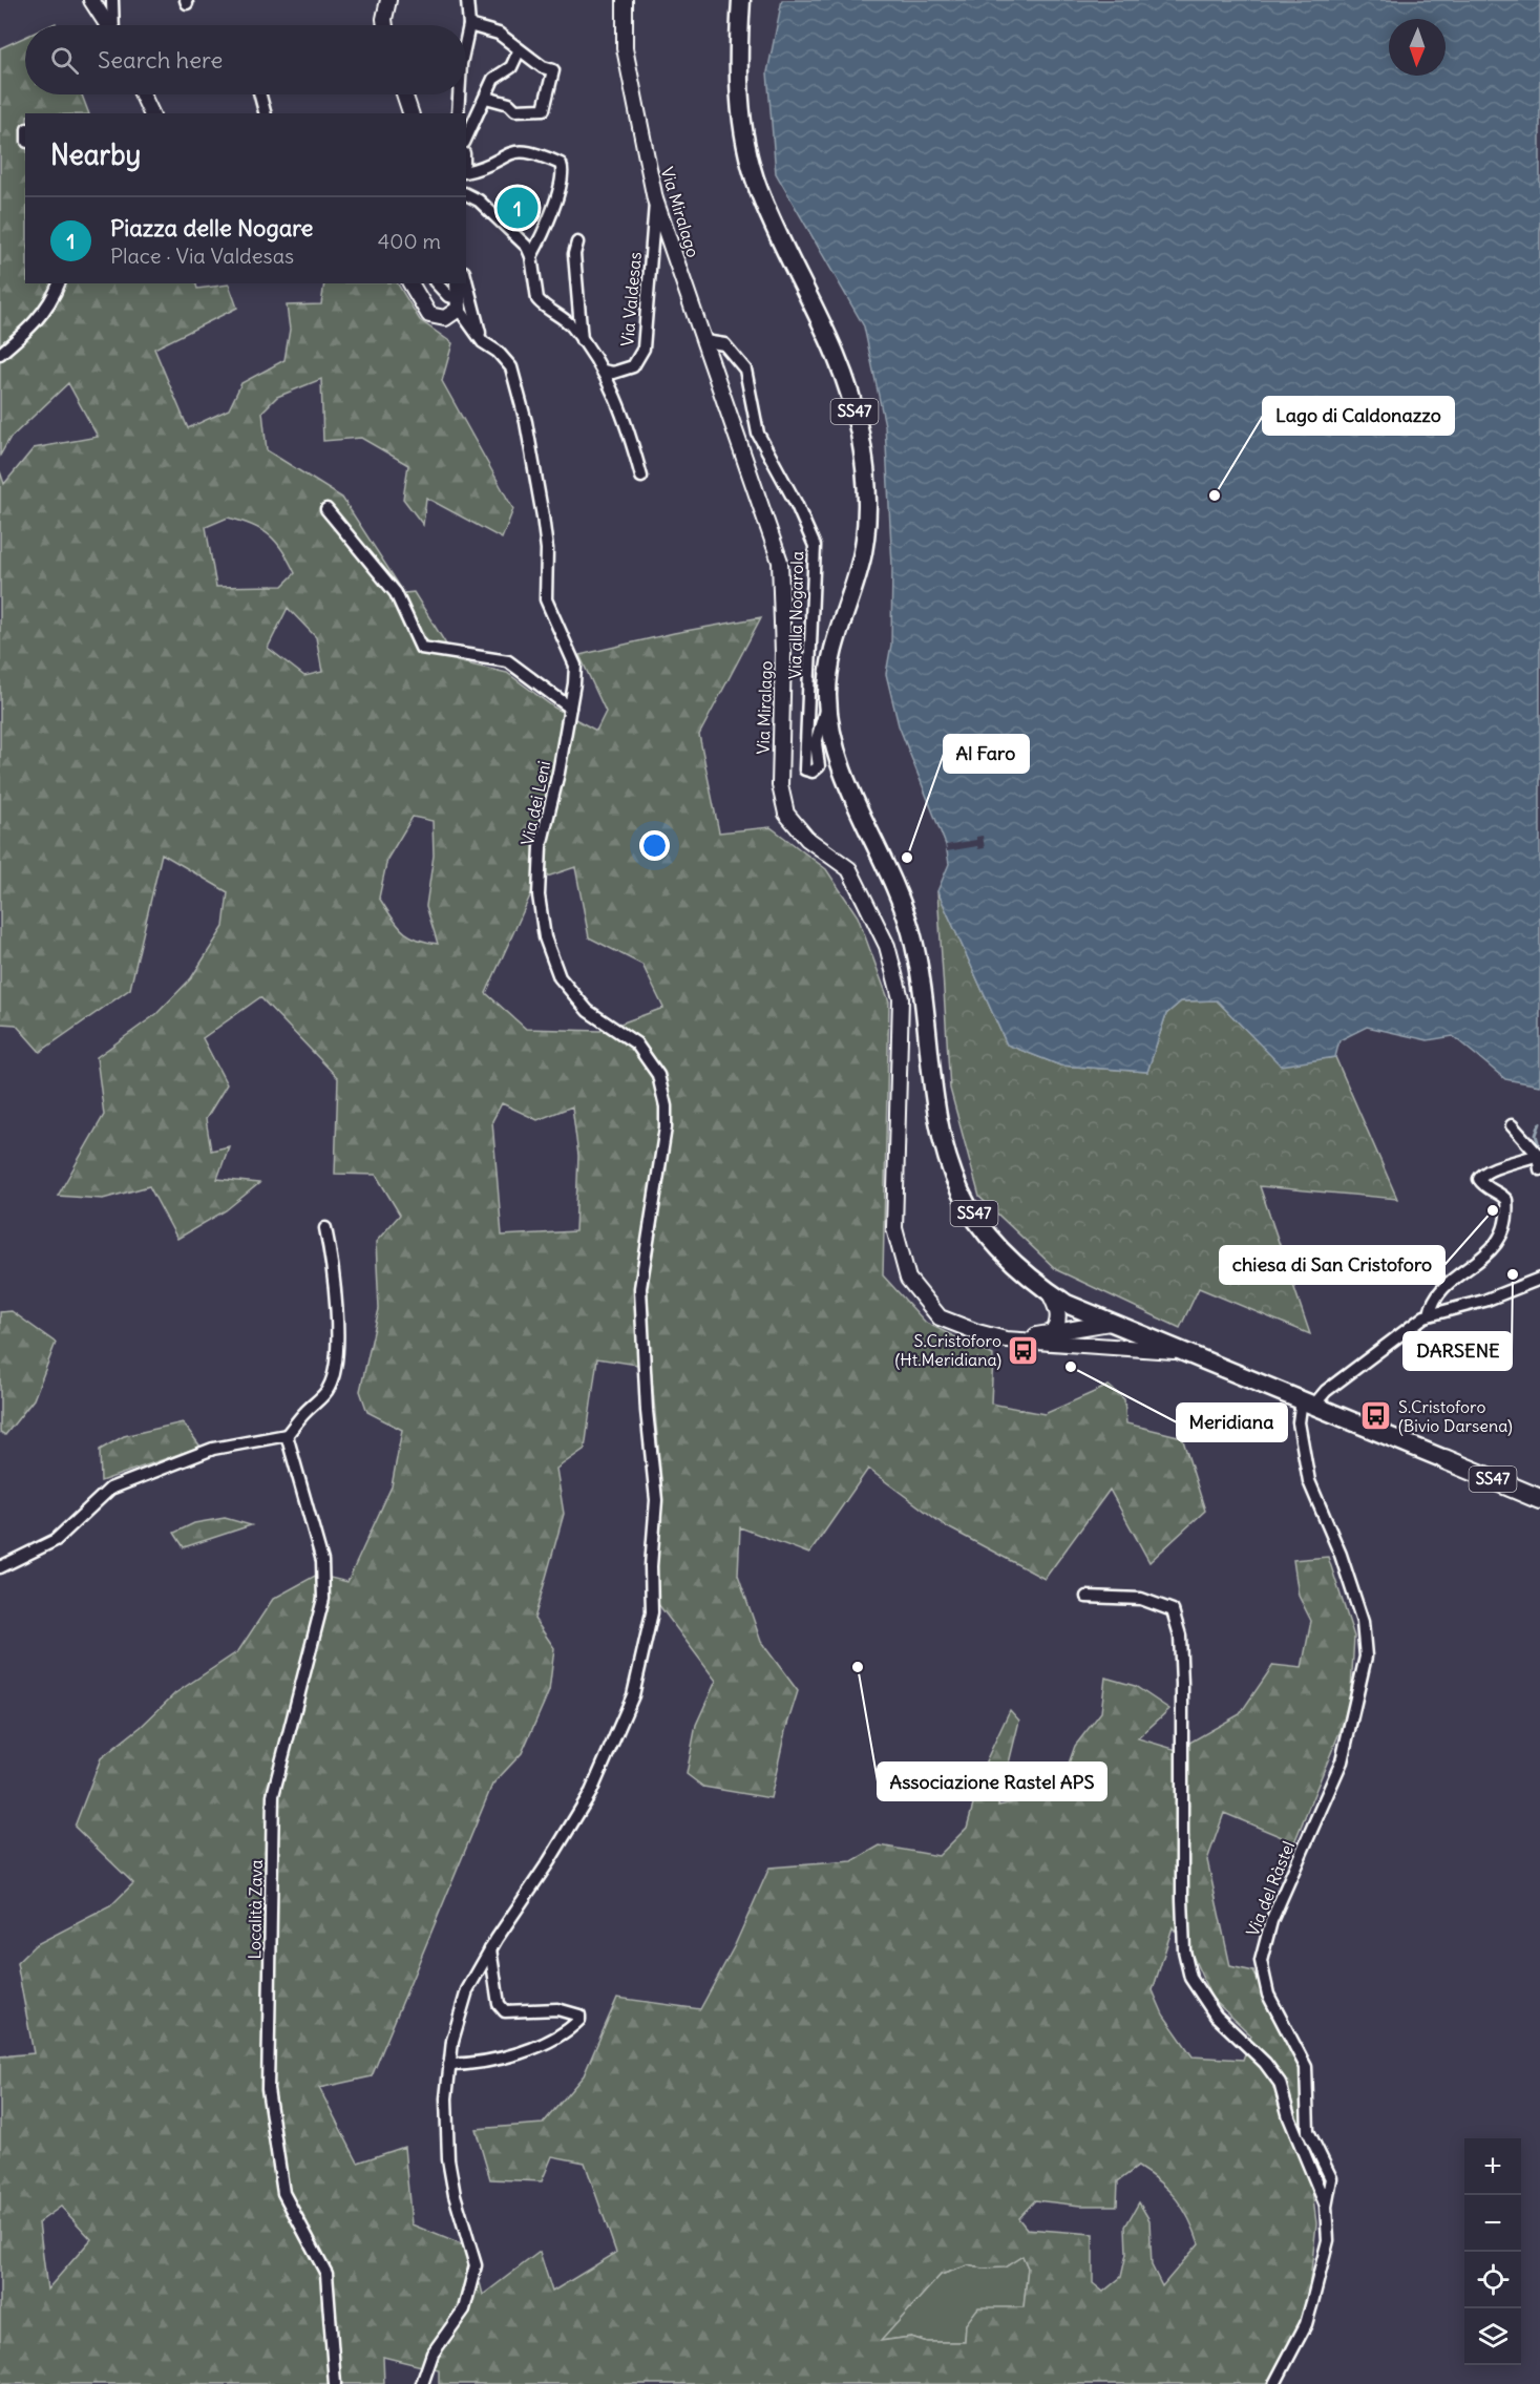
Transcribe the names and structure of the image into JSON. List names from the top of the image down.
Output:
{
  "streets": {
    "highway": ["SS47"],
    "street": [
      "Via Miralago",
      "Via Valdesas",
      "Via alla Nogarola",
      "Via dei Leni",
      "Via del Ràstel",
      "Località Zava"
    ]
  },
  "crossings": [
    ["Via Miralago", "Via Valdesas"],
    ["Via Miralago", "Via alla Nogarola"],
    ["SS47", "Via alla Nogarola"],
    ["SS47", "Via del Ràstel"]
  ],
  "places": {
    "other": [
      "Lago di Caldonazzo",
      "Al Faro",
      "chiesa di San Cristoforo",
      "DARSENE",
      "Meridiana",
      "Associazione Rastel APS"
    ],
    "bus stop": ["S.Cristoforo (Ht.Meridiana)", "S.Cristoforo (Bivio Darsena)"]
  },
  "north": "bottom",
  "page": {
    "search": "Search here",
    "heading": "Nearby",
    "pins": "1",
    "list": [
      {
        "mark": "1",
        "name": "Piazza delle Nogare",
        "note": "Place · Via Valdesas",
        "value": "400 m"
      }
    ],
    "map_buttons": ["+", "−"]
  }
}
